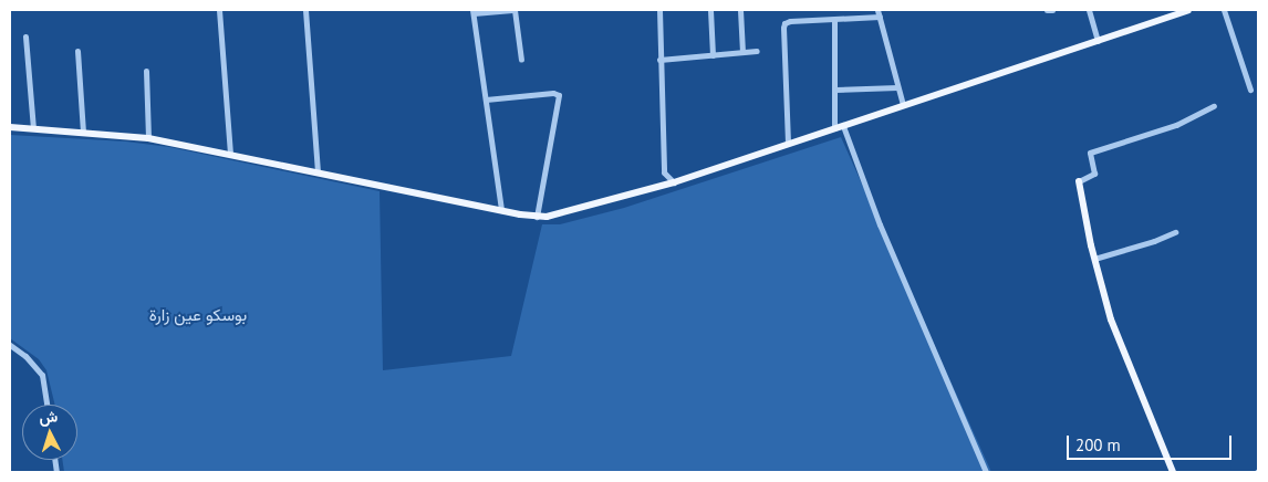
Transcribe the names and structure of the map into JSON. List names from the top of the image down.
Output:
{
  "parks": ["بوسكو عين زارة"],
  "scale_bar": "200 m",
  "north": "top"
}
